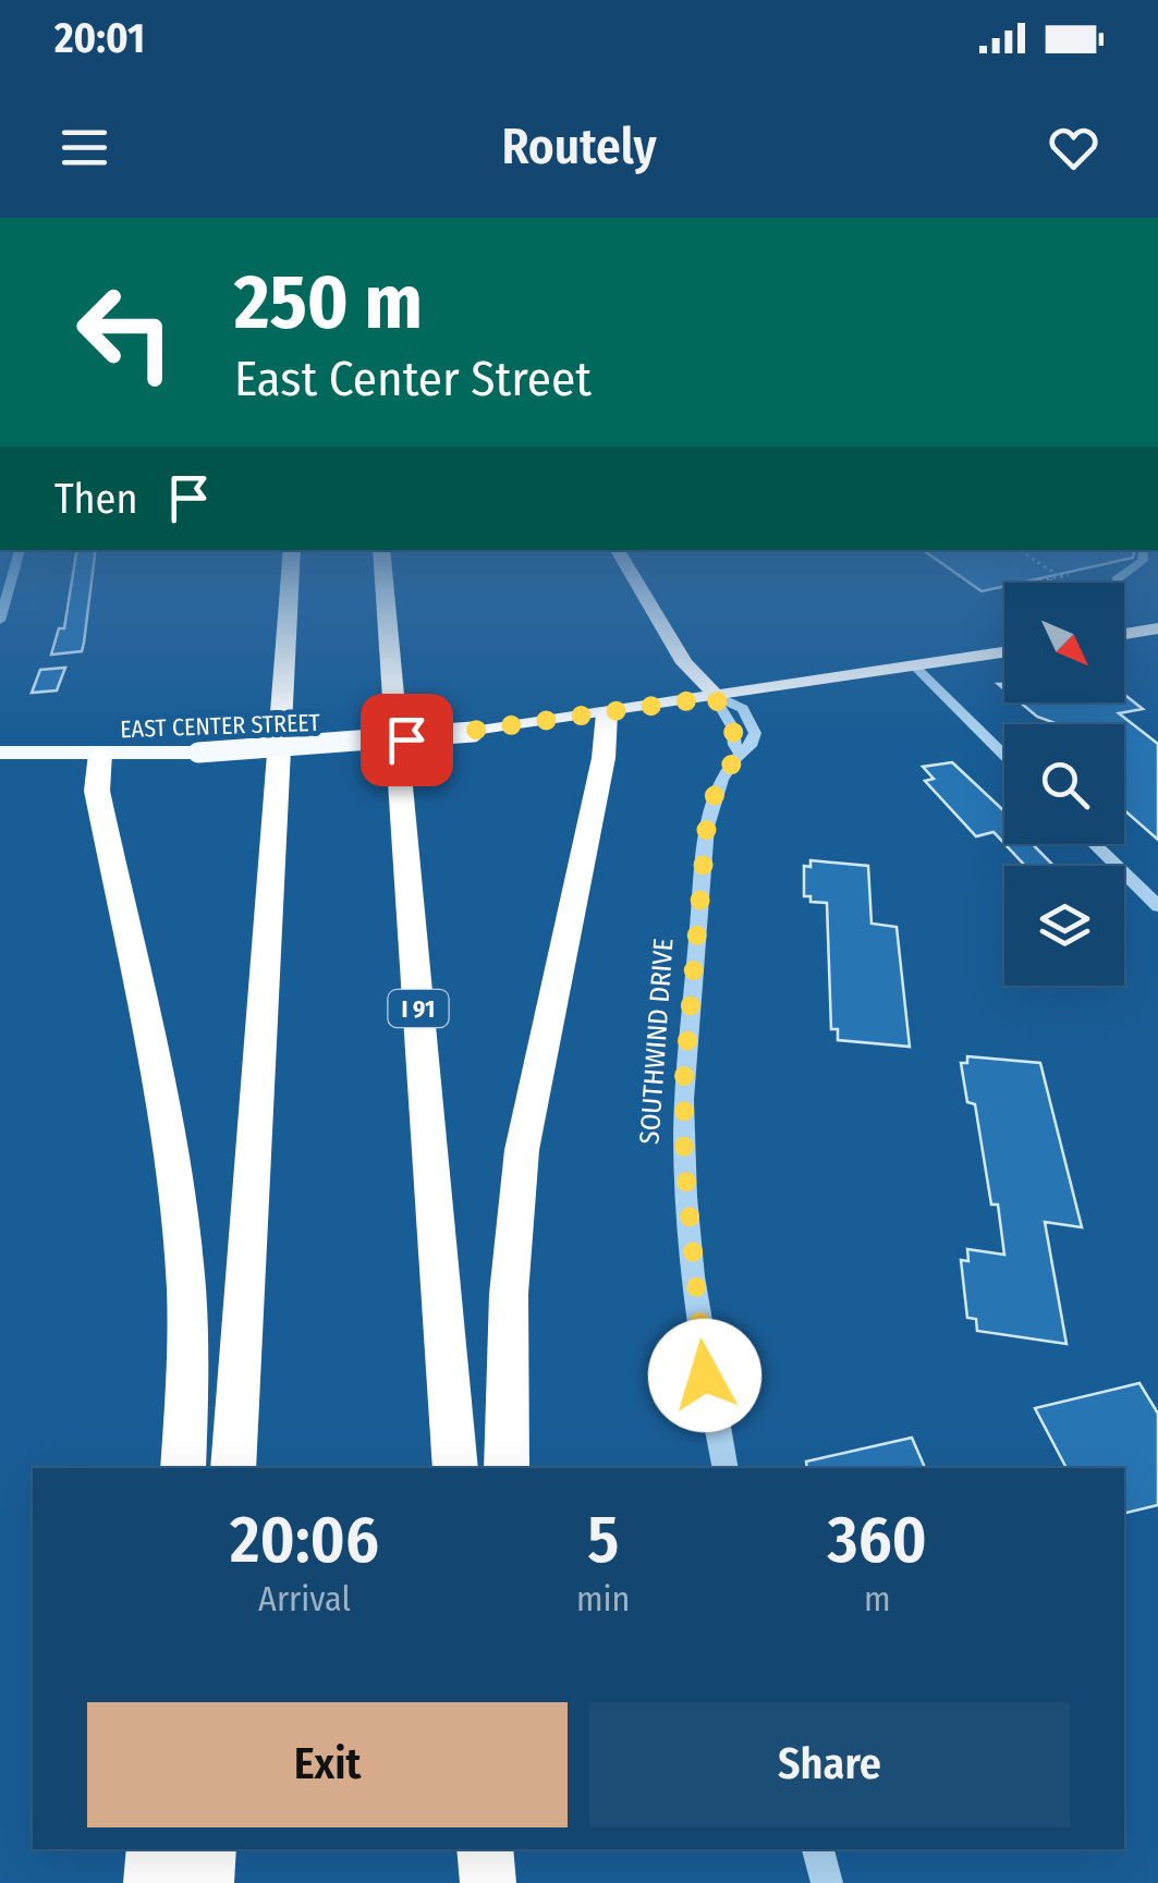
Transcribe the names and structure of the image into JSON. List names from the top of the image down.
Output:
{
  "streets": {
    "highway": ["I 91"],
    "main road": ["EAST CENTER STREET"],
    "street": ["SOUTHWIND DRIVE"]
  },
  "crossings": [
    ["EAST CENTER STREET", "SOUTHWIND DRIVE"]
  ],
  "north": "bottom right",
  "page": {
    "status": "20:01",
    "header": "Routely",
    "turn": ["250 m", "East Center Street"],
    "then": "Then",
    "eta": [
      "20:06",
      "Arrival",
      "5",
      "min",
      "360",
      "m"
    ],
    "buttons": ["Exit", "Share"]
  }
}
